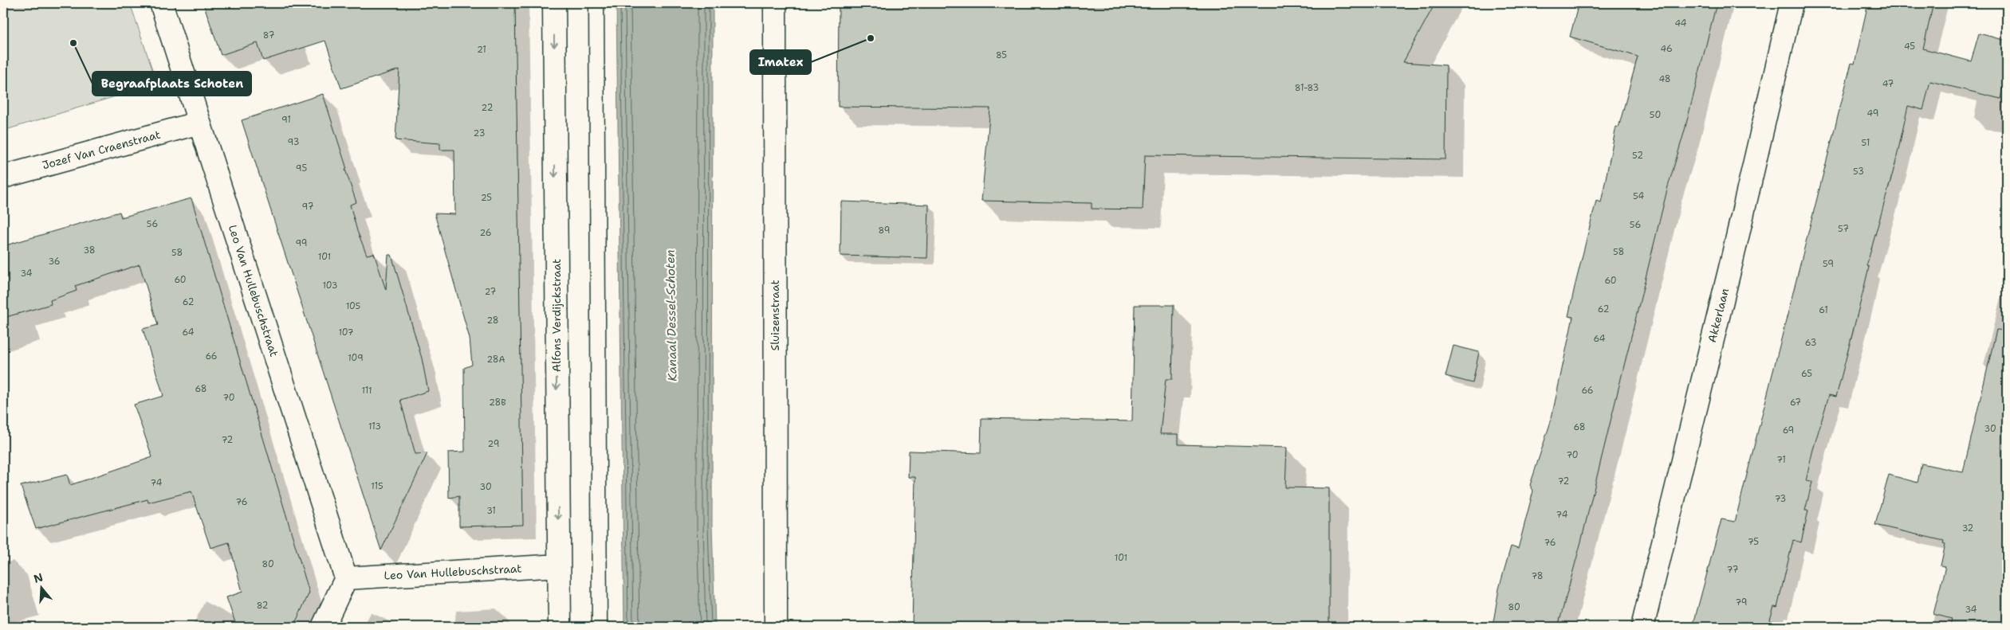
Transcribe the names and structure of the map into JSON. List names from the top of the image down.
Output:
{
  "streets": {
    "street": [
      "Jozef Van Craenstraat",
      "Leo Van Hullebuschstraat",
      "Alfons Verdijckstraat",
      "Sluizenstraat",
      "Akkerlaan"
    ]
  },
  "crossings": [
    ["Jozef Van Craenstraat", "Leo Van Hullebuschstraat"],
    ["Leo Van Hullebuschstraat", "Alfons Verdijckstraat"]
  ],
  "one_way": ["Alfons Verdijckstraat"],
  "water": ["Kanaal Dessel-Schoten"],
  "places": ["Imatex", "Begraafplaats Schoten"],
  "house_numbers": [
    "44",
    "87",
    "45",
    "46",
    "21",
    "85",
    "48",
    "47",
    "81-83",
    "22",
    "49",
    "50",
    "91",
    "23",
    "93",
    "51",
    "52",
    "95",
    "53",
    "54",
    "25",
    "97",
    "56",
    "56",
    "57",
    "89",
    "26",
    "99",
    "38",
    "58",
    "58",
    "101",
    "36",
    "59",
    "34",
    "60",
    "60",
    "103",
    "27",
    "62",
    "105",
    "62",
    "61",
    "28",
    "64",
    "107",
    "64",
    "63",
    "66",
    "109",
    "28A",
    "65",
    "68",
    "111",
    "66",
    "70",
    "28B",
    "67",
    "113",
    "68",
    "30",
    "69",
    "72",
    "29",
    "70",
    "71",
    "72",
    "74",
    "115",
    "30",
    "73",
    "76",
    "31",
    "74",
    "32",
    "75",
    "76",
    "101",
    "80",
    "77",
    "78",
    "79",
    "82",
    "80",
    "34"
  ],
  "north": "top"
}
